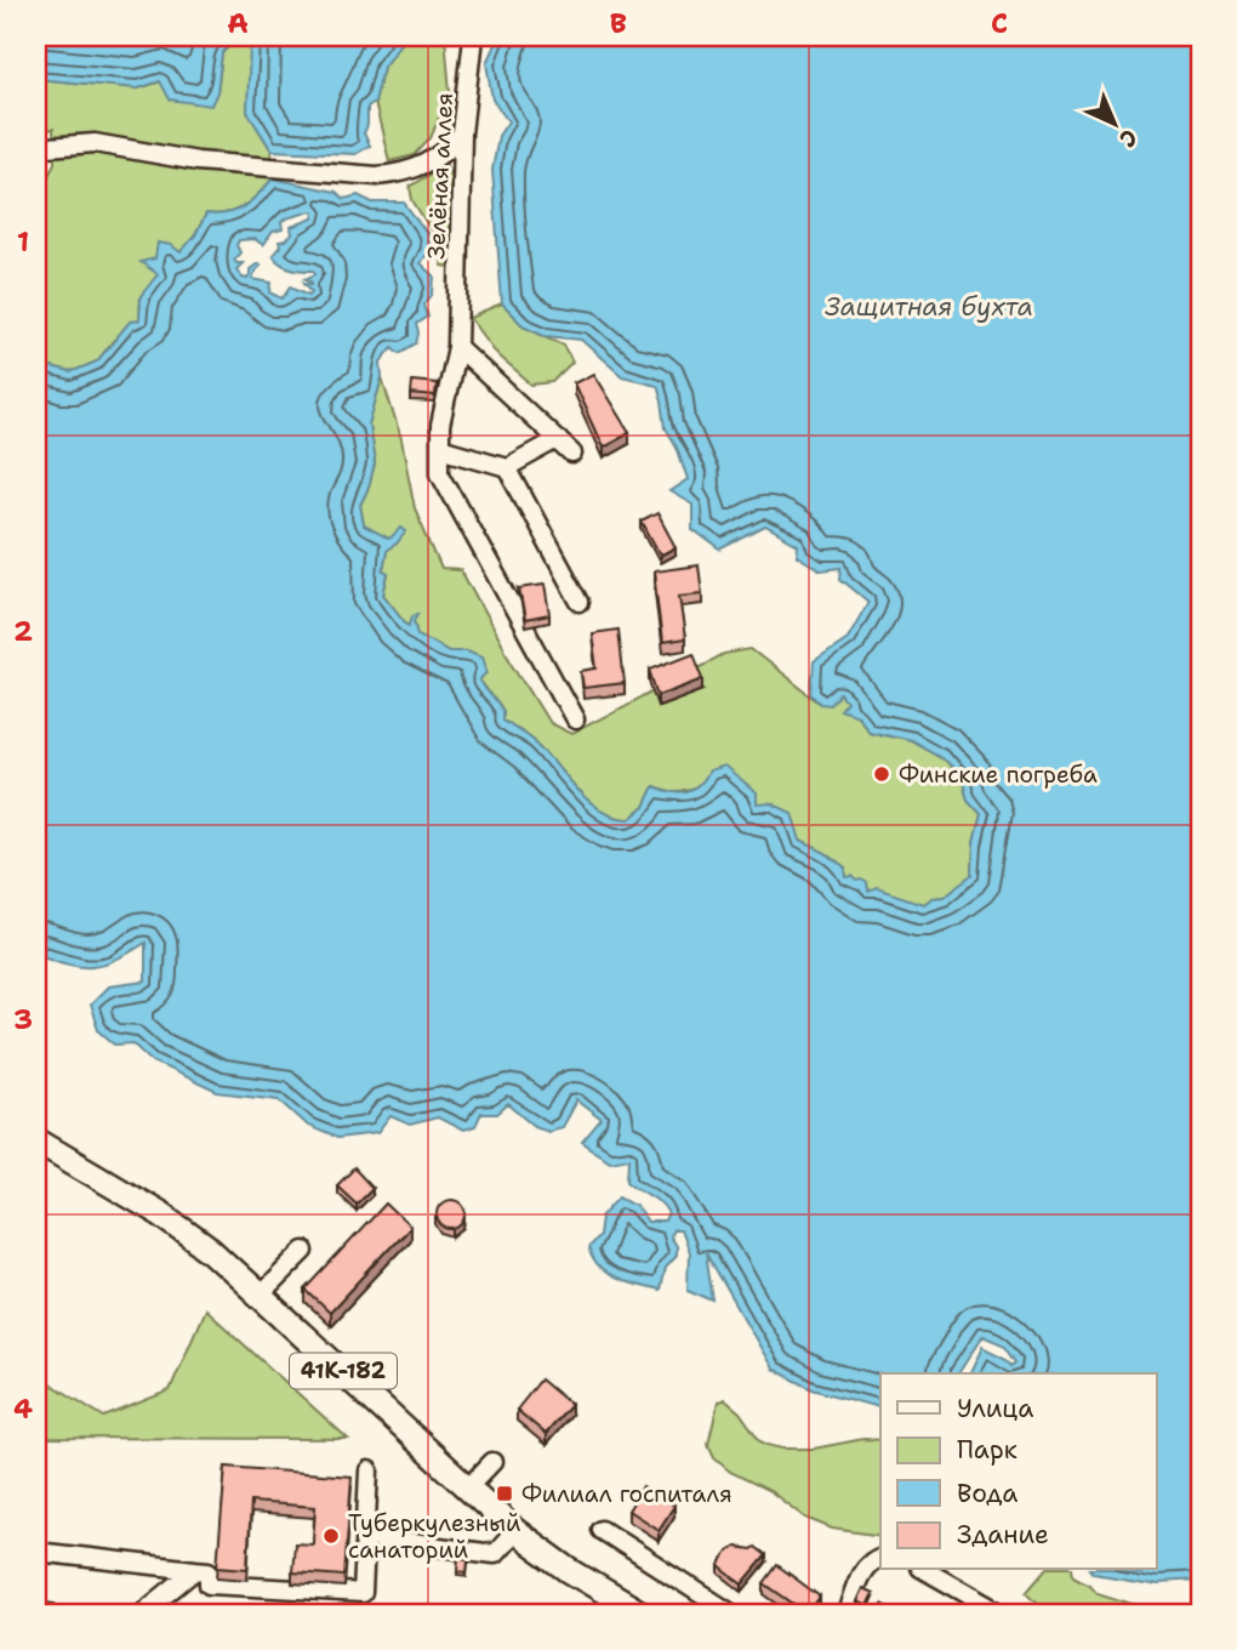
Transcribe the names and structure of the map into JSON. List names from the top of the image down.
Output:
{
  "streets": {
    "main road": ["41К-182"],
    "street": ["Зелёная аллея"]
  },
  "water": ["Защитная бухта"],
  "places": {
    "other": ["Финские погреба", "Туберкулезный санаторий"],
    "transit": ["Филиал госпиталя"]
  },
  "legend": [
    "Улица",
    "Парк",
    "Вода",
    "Здание"
  ],
  "north": "bottom right",
  "grid": {
    "columns": ["A", "B", "C"],
    "rows": [
      "1",
      "2",
      "3",
      "4"
    ]
  }
}
